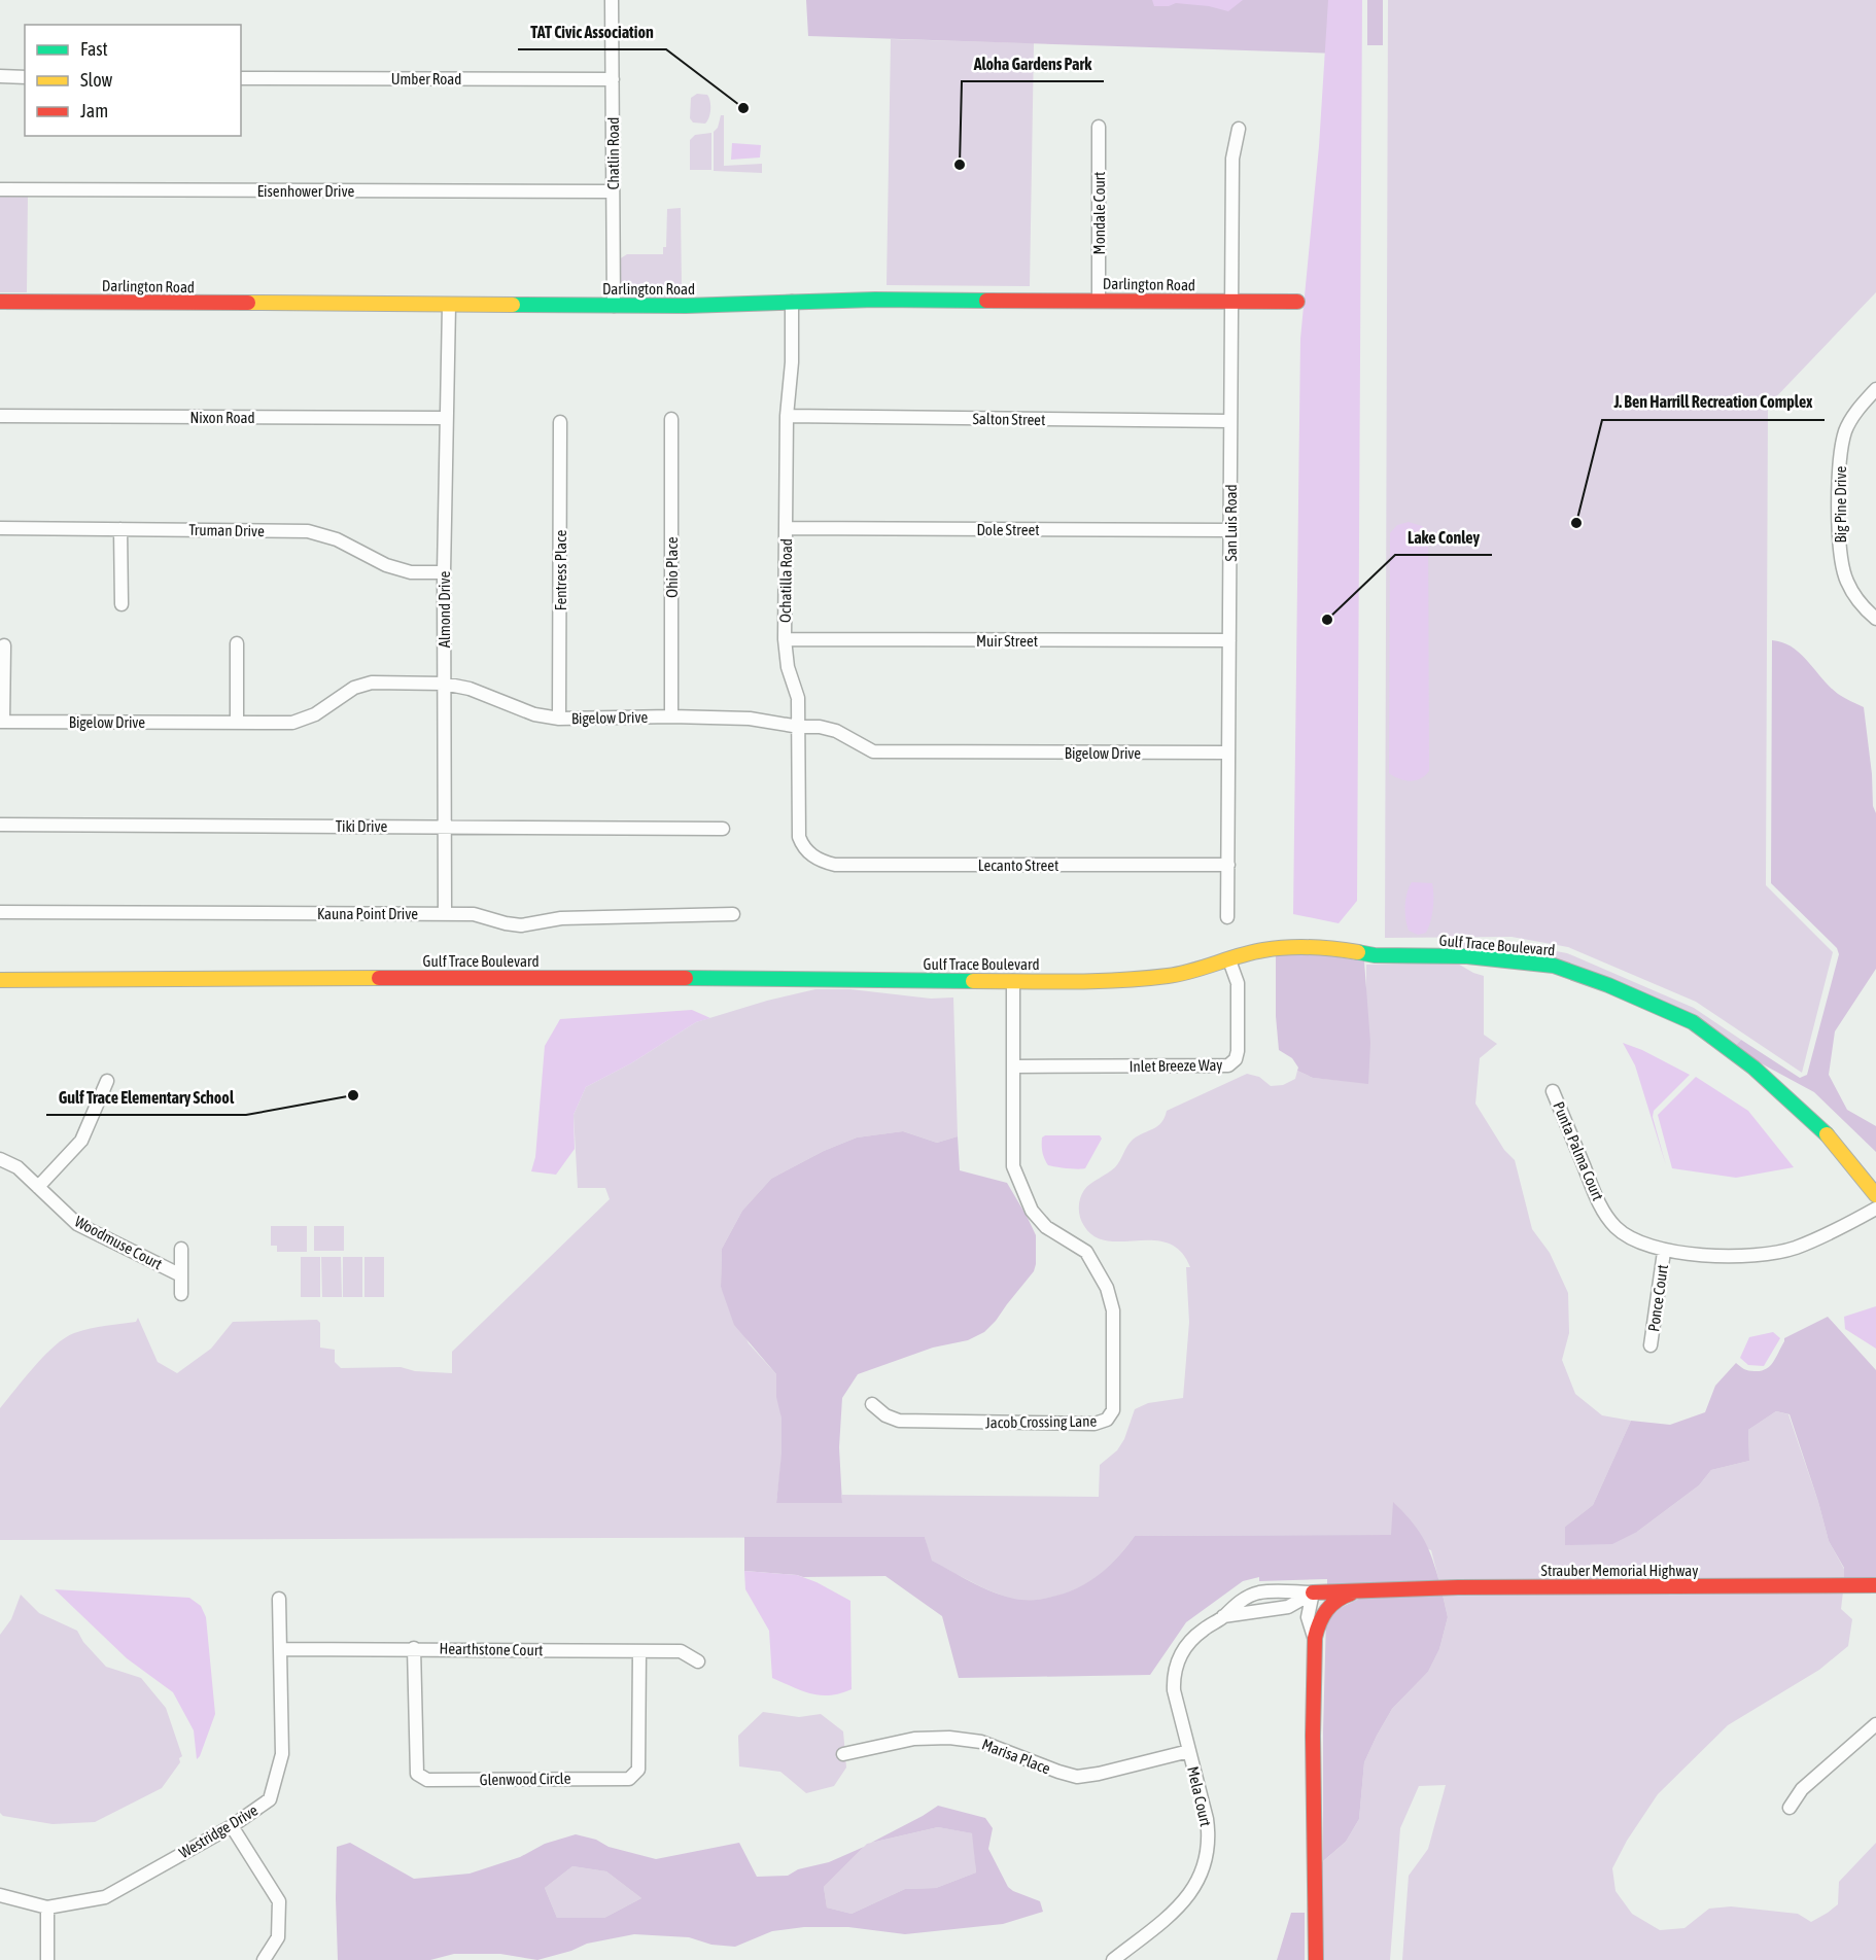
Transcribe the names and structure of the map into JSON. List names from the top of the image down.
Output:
{
  "streets": {
    "street": [
      "Umber Road",
      "Chatlin Road",
      "Eisenhower Drive",
      "Mondale Court",
      "Darlington Road",
      "Nixon Road",
      "Salton Street",
      "Big Pine Drive",
      "San Luis Road",
      "Dole Street",
      "Truman Drive",
      "Ohio Place",
      "Fentress Place",
      "Ochatilla Road",
      "Almond Drive",
      "Muir Street",
      "Bigelow Drive",
      "Tiki Drive",
      "Lecanto Street",
      "Kauna Point Drive",
      "Gulf Trace Boulevard",
      "Inlet Breeze Way",
      "Punta Palma Court",
      "Woodmuse Court",
      "Ponce Court",
      "Jacob Crossing Lane",
      "Strauber Memorial Highway",
      "Hearthstone Court",
      "Marisa Place",
      "Glenwood Circle",
      "Mela Court",
      "Westridge Drive"
    ]
  },
  "crossings": [
    ["Umber Road", "Chatlin Road"],
    ["Chatlin Road", "Eisenhower Drive"],
    ["Chatlin Road", "Darlington Road"],
    ["Mondale Court", "Darlington Road"],
    ["Darlington Road", "San Luis Road"],
    ["Darlington Road", "Ochatilla Road"],
    ["Darlington Road", "Almond Drive"],
    ["Nixon Road", "Almond Drive"],
    ["Salton Street", "San Luis Road"],
    ["Salton Street", "Ochatilla Road"],
    ["San Luis Road", "Dole Street"],
    ["San Luis Road", "Muir Street"],
    ["San Luis Road", "Bigelow Drive"],
    ["San Luis Road", "Lecanto Street"],
    ["Dole Street", "Ochatilla Road"],
    ["Truman Drive", "Almond Drive"],
    ["Ohio Place", "Bigelow Drive"],
    ["Fentress Place", "Bigelow Drive"],
    ["Ochatilla Road", "Muir Street"],
    ["Ochatilla Road", "Bigelow Drive"],
    ["Ochatilla Road", "Lecanto Street"],
    ["Almond Drive", "Bigelow Drive"],
    ["Almond Drive", "Tiki Drive"],
    ["Almond Drive", "Kauna Point Drive"],
    ["Gulf Trace Boulevard", "Inlet Breeze Way"],
    ["Gulf Trace Boulevard", "Jacob Crossing Lane"],
    ["Inlet Breeze Way", "Jacob Crossing Lane"],
    ["Punta Palma Court", "Ponce Court"],
    ["Strauber Memorial Highway", "Mela Court"],
    ["Hearthstone Court", "Glenwood Circle"],
    ["Hearthstone Court", "Westridge Drive"],
    ["Marisa Place", "Mela Court"]
  ],
  "places": [
    "TAT Civic Association",
    "Aloha Gardens Park",
    "J. Ben Harrill Recreation Complex",
    "Lake Conley",
    "Gulf Trace Elementary School"
  ],
  "legend": ["Fast", "Slow", "Jam"]
}
